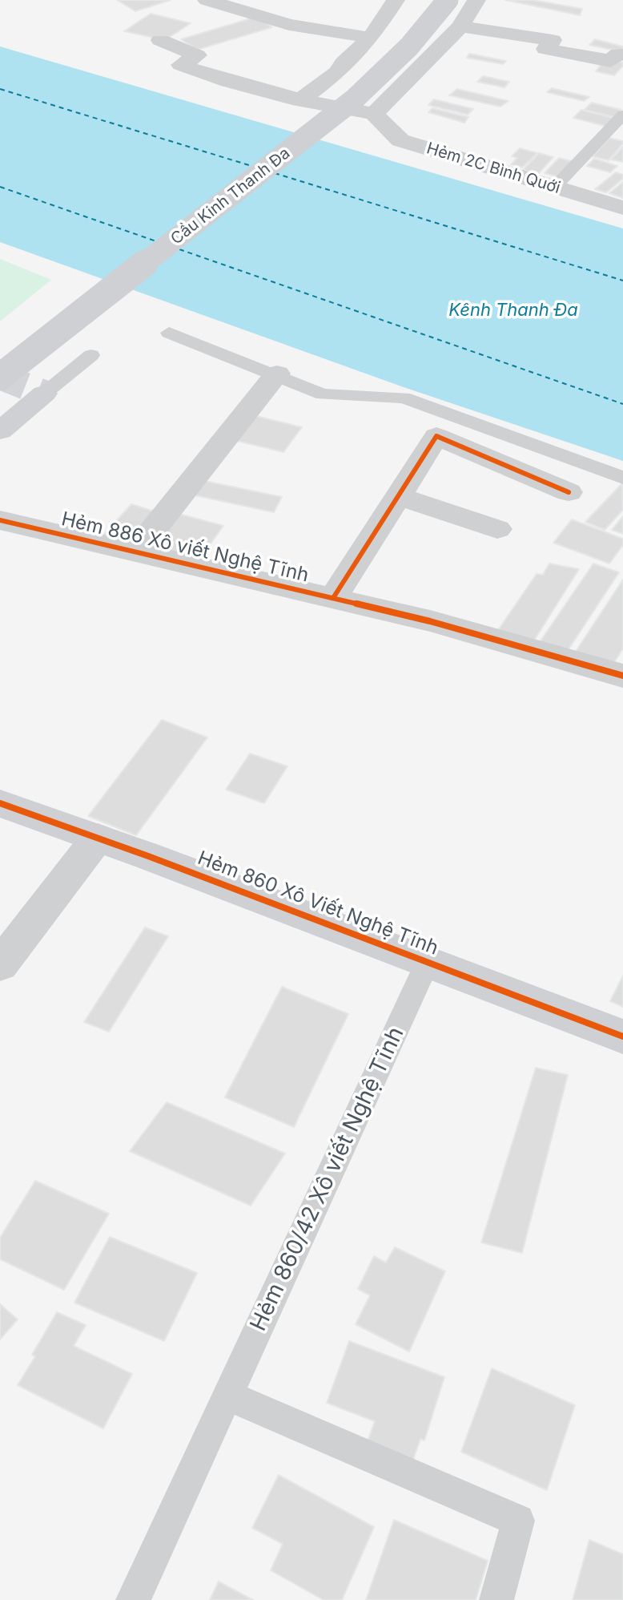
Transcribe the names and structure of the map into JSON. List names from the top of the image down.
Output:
{
  "streets": {
    "main road": ["Cầu Kinh Thanh Đa", "Hẻm 860 Xô Viết Nghệ Tĩnh"],
    "street": ["Hẻm 2C Bình Quới", "Hẻm 886 Xô viết Nghệ Tĩnh"],
    "lane": ["Hẻm 860/42 Xô viết Nghệ Tĩnh"]
  },
  "crossings": [
    ["Hẻm 860 Xô Viết Nghệ Tĩnh", "Hẻm 860/42 Xô viết Nghệ Tĩnh"]
  ],
  "water": ["Kênh Thanh Đa"]
}
